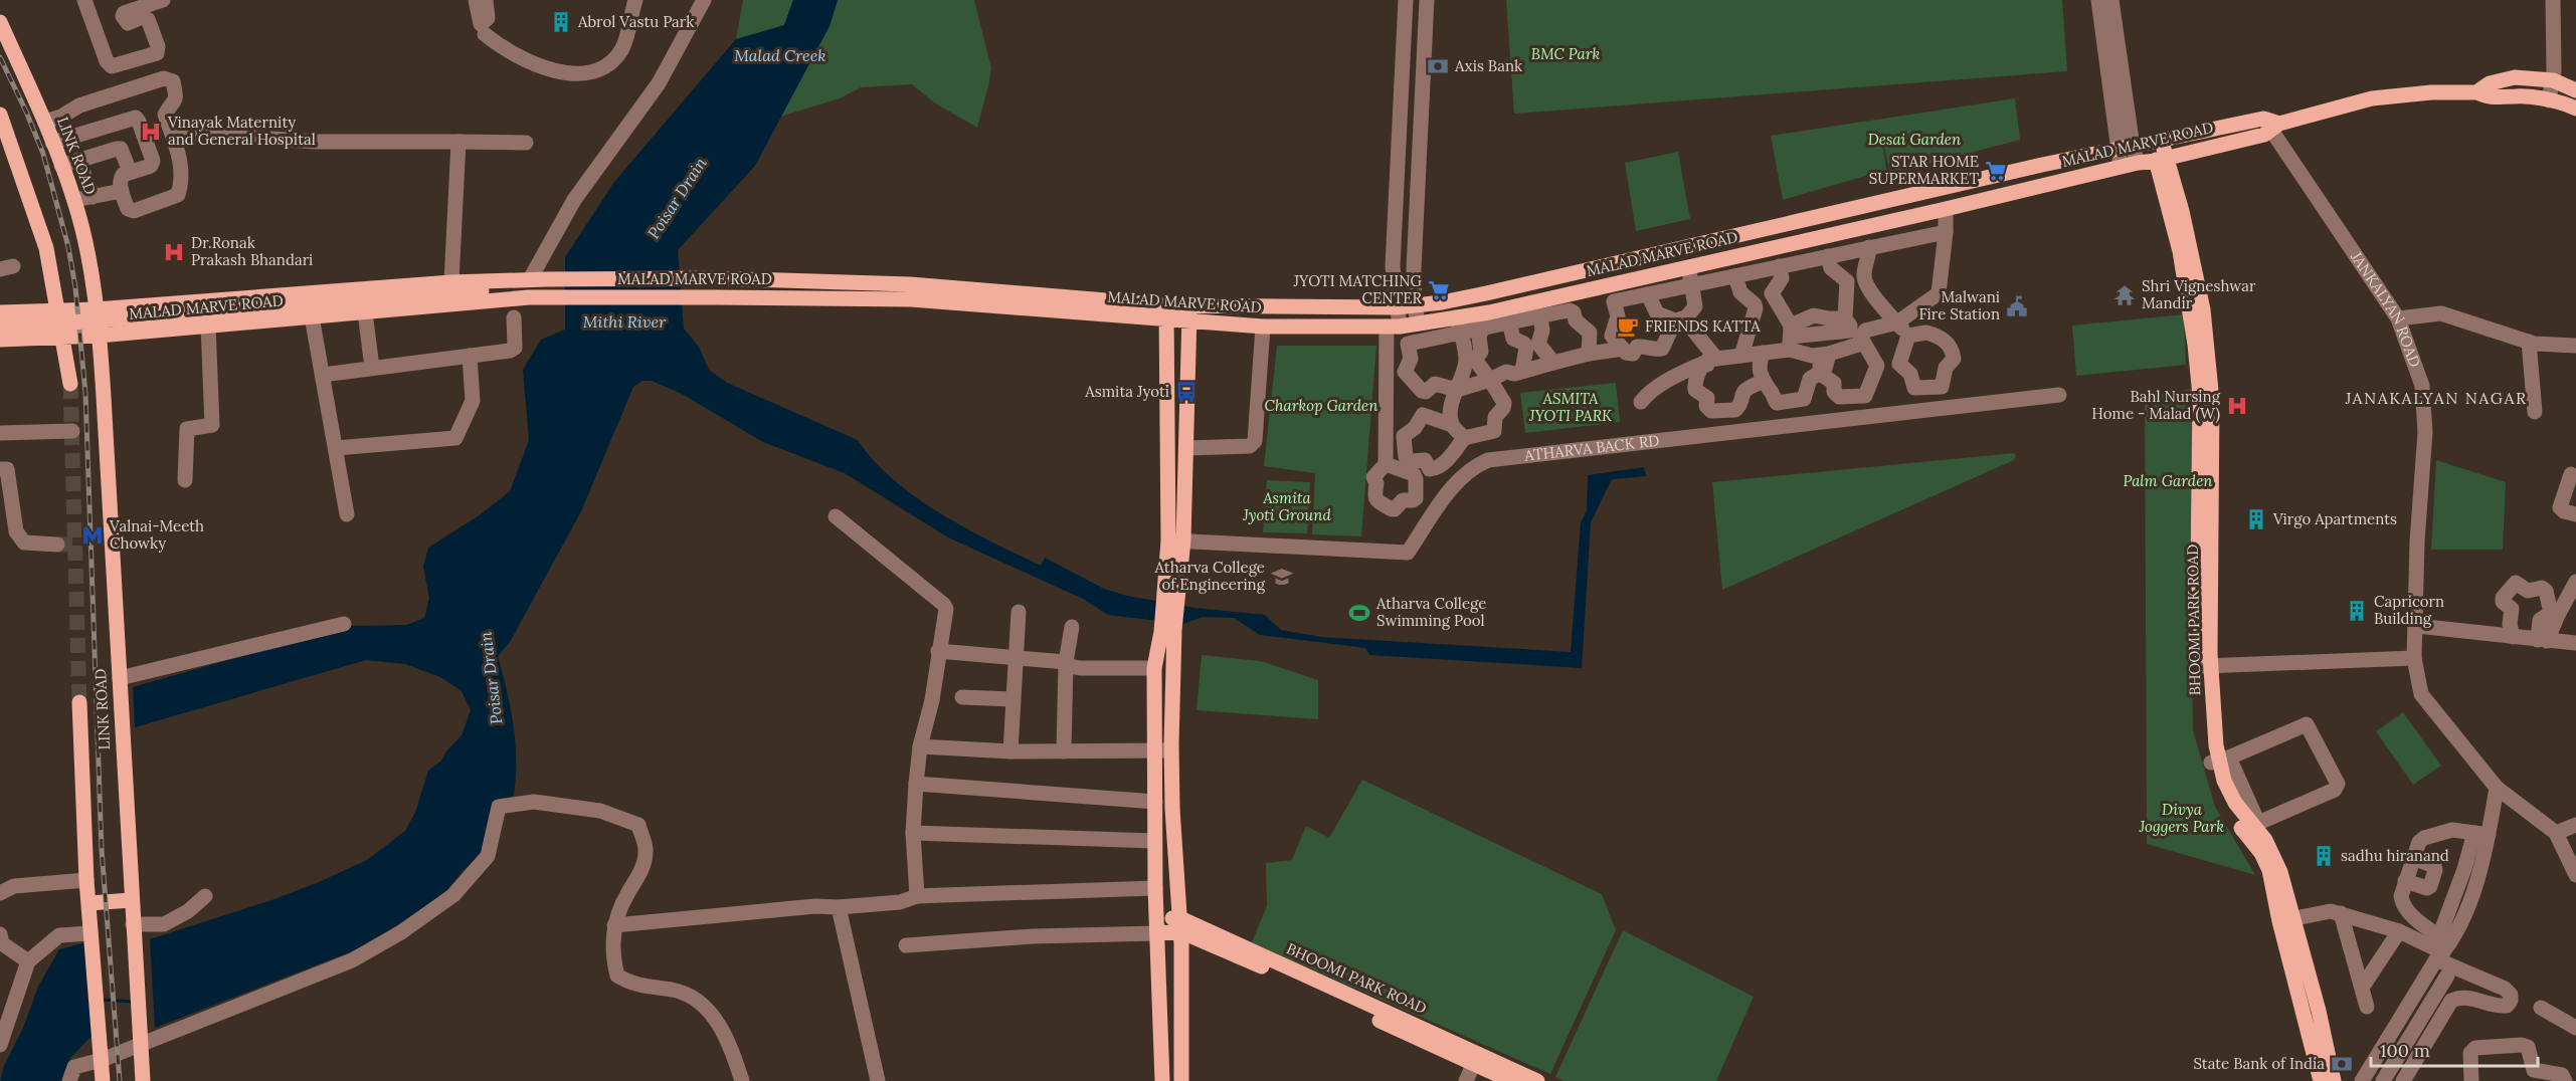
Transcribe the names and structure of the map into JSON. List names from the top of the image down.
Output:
{
  "streets": {
    "main road": ["MALAD MARVE ROAD", "LINK ROAD", "BHOOMI PARK ROAD"],
    "street": ["JANKALYAN ROAD", "ATHARVA BACK RD"]
  },
  "crossings": [
    ["MALAD MARVE ROAD", "LINK ROAD"],
    ["MALAD MARVE ROAD", "JANKALYAN ROAD"]
  ],
  "districts": ["JANAKALYAN NAGAR"],
  "water": ["Malad Creek", "Poisar Drain", "Mithi River"],
  "parks": [
    "BMC Park",
    "Desai Garden",
    "ASMITA JYOTI PARK",
    "Charkop Garden",
    "Palm Garden",
    "Asmita Jyoti Ground",
    "Divya Joggers Park"
  ],
  "places": {
    "building": [
      "Abrol Vastu Park",
      "Virgo Apartments",
      "Capricorn Building",
      "sadhu hiranand"
    ],
    "bank": ["Axis Bank", "State Bank of India"],
    "hospital": ["Vinayak Maternity and General Hospital", "Dr.Ronak Prakash Bhandari", "Bahl Nursing Home - Malad (W)"],
    "supermarket": ["STAR HOME SUPERMARKET", "JYOTI MATCHING CENTER"],
    "temple": ["Shri Vigneshwar Mandir"],
    "public building": ["Malwani Fire Station"],
    "cafe": ["FRIENDS KATTA"],
    "bus stop": ["Asmita Jyoti"],
    "metro station": ["Valnai-Meeth Chowky"],
    "school or university": ["Atharva College of Engineering"],
    "sports": ["Atharva College Swimming Pool"]
  },
  "scale_bar": "100 m"
}
